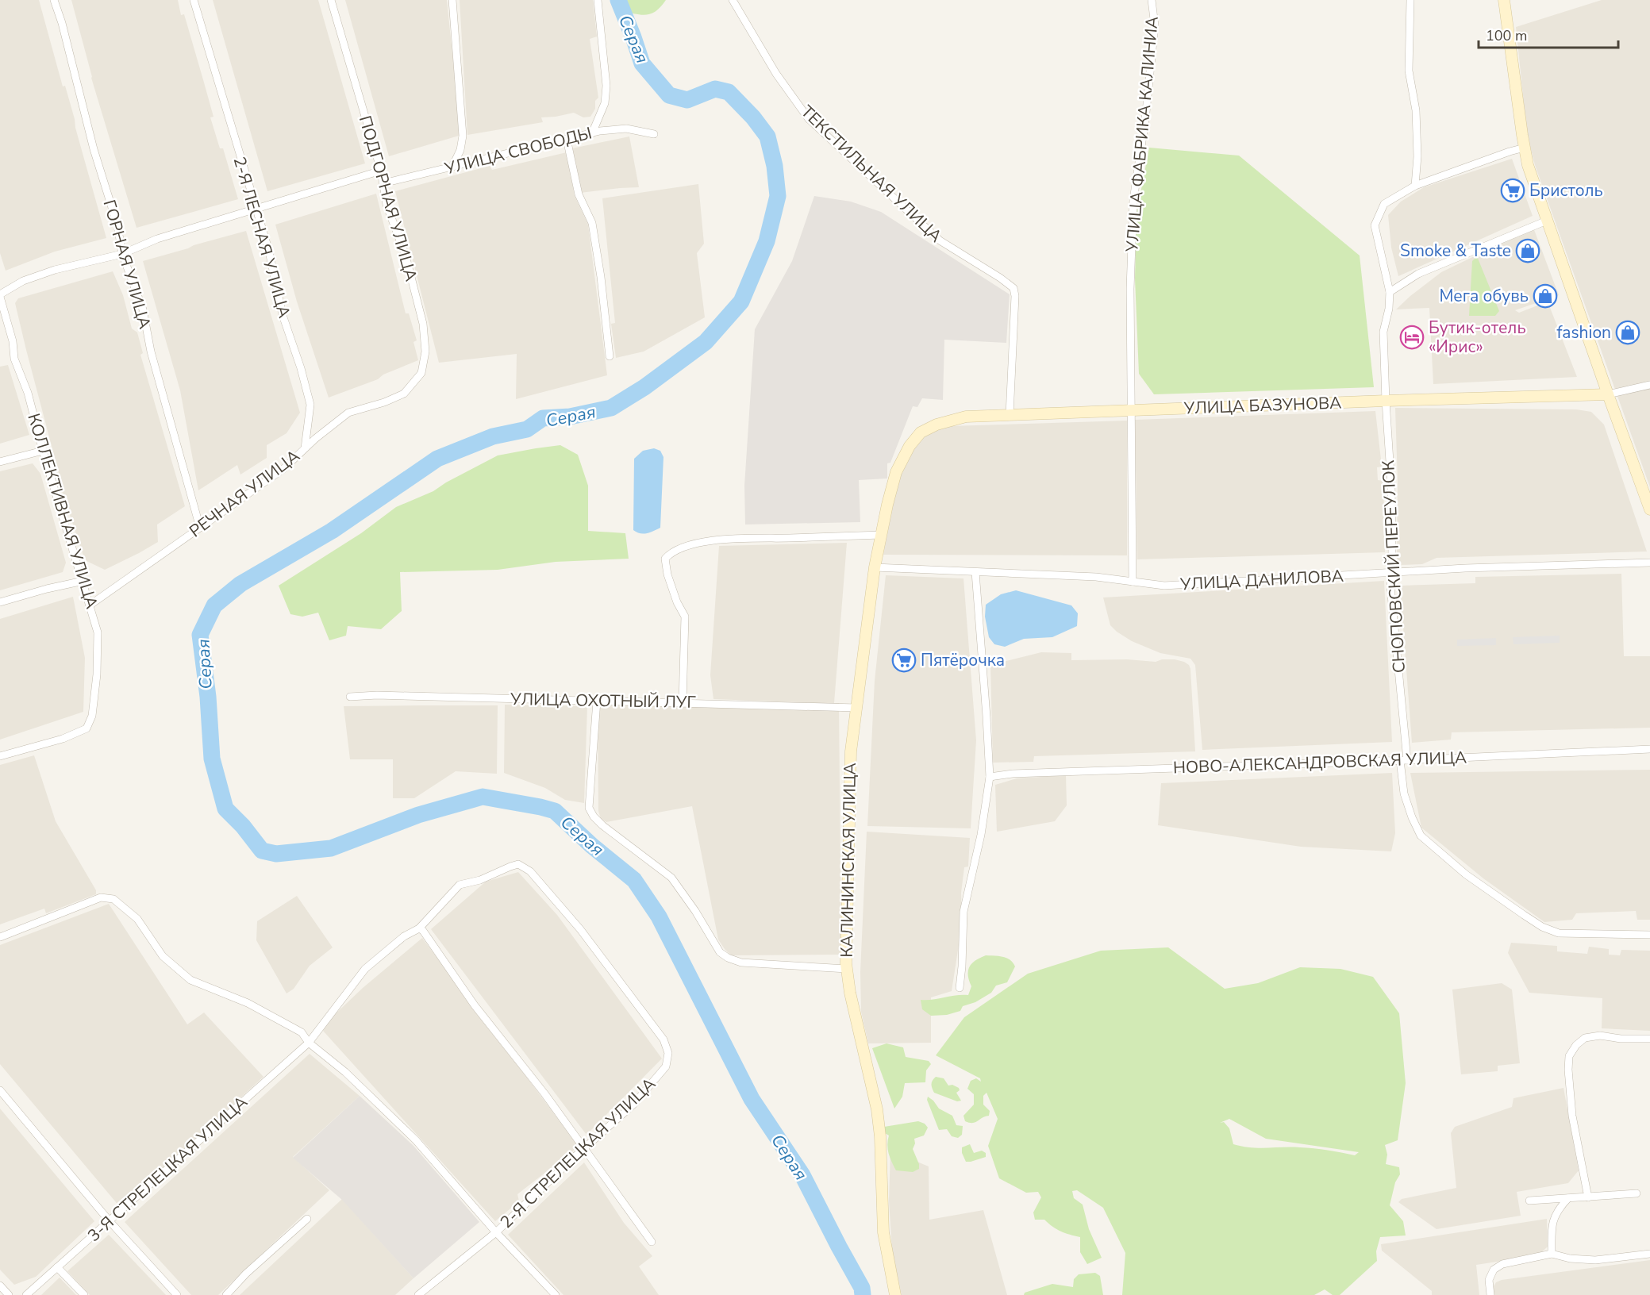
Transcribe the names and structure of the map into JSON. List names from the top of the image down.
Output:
{
  "streets": {
    "street": [
      "УЛИЦА ФАБРИКА КАЛИНИА",
      "УЛИЦА СВОБОДЫ",
      "ТЕКСТИЛЬНАЯ УЛИЦА",
      "ПОДГОРНАЯ УЛИЦА",
      "2-Я ЛЕСНАЯ УЛИЦА",
      "ГОРНАЯ УЛИЦА",
      "УЛИЦА БАЗУНОВА",
      "РЕЧНАЯ УЛИЦА",
      "КОЛЛЕКТИВНАЯ УЛИЦА",
      "СНОПОВСКИЙ ПЕРЕУЛОК",
      "УЛИЦА ДАНИЛОВА",
      "УЛИЦА ОХОТНЫЙ ЛУГ",
      "НОВО-АЛЕКСАНДРОВСКАЯ УЛИЦА",
      "КАЛИНИНСКАЯ УЛИЦА",
      "2-Я СТРЕЛЕЦКАЯ УЛИЦА",
      "3-Я СТРЕЛЕЦКАЯ УЛИЦА"
    ]
  },
  "crossings": [
    ["УЛИЦА ФАБРИКА КАЛИНИА", "УЛИЦА БАЗУНОВА"],
    ["УЛИЦА ФАБРИКА КАЛИНИА", "УЛИЦА ДАНИЛОВА"],
    ["УЛИЦА СВОБОДЫ", "ПОДГОРНАЯ УЛИЦА"],
    ["ТЕКСТИЛЬНАЯ УЛИЦА", "УЛИЦА БАЗУНОВА"],
    ["ПОДГОРНАЯ УЛИЦА", "РЕЧНАЯ УЛИЦА"],
    ["2-Я ЛЕСНАЯ УЛИЦА", "РЕЧНАЯ УЛИЦА"],
    ["ГОРНАЯ УЛИЦА", "РЕЧНАЯ УЛИЦА"],
    ["УЛИЦА БАЗУНОВА", "СНОПОВСКИЙ ПЕРЕУЛОК"],
    ["УЛИЦА БАЗУНОВА", "КАЛИНИНСКАЯ УЛИЦА"],
    ["РЕЧНАЯ УЛИЦА", "КОЛЛЕКТИВНАЯ УЛИЦА"],
    ["СНОПОВСКИЙ ПЕРЕУЛОК", "УЛИЦА ДАНИЛОВА"],
    ["СНОПОВСКИЙ ПЕРЕУЛОК", "НОВО-АЛЕКСАНДРОВСКАЯ УЛИЦА"],
    ["УЛИЦА ДАНИЛОВА", "КАЛИНИНСКАЯ УЛИЦА"],
    ["УЛИЦА ОХОТНЫЙ ЛУГ", "КАЛИНИНСКАЯ УЛИЦА"],
    ["2-Я СТРЕЛЕЦКАЯ УЛИЦА", "3-Я СТРЕЛЕЦКАЯ УЛИЦА"]
  ],
  "water": ["Серая"],
  "places": {
    "supermarket": ["Бристоль", "Пятёрочка"],
    "shop": ["Smoke & Taste", "Мега обувь", "fashion"],
    "hotel": ["Бутик-отель «Ирис»"]
  },
  "scale_bar": "100 m"
}
